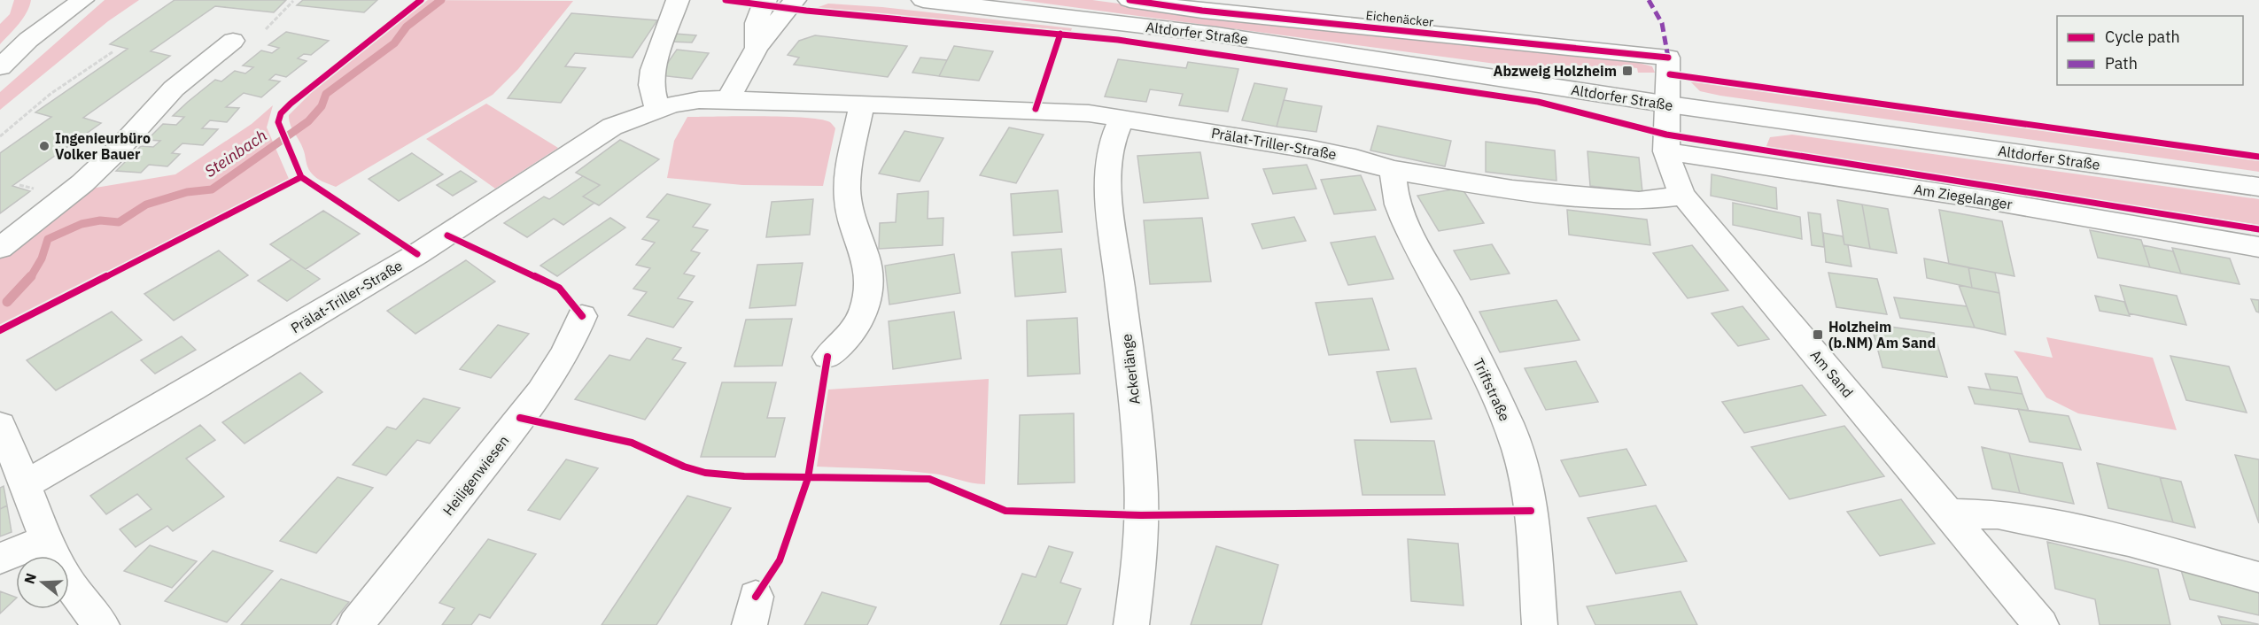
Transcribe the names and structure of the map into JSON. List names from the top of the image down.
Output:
{
  "streets": {
    "street": [
      "Eichenäcker",
      "Altdorfer Straße",
      "Prälat-Triller-Straße",
      "Am Ziegelanger",
      "Ackerlänge",
      "Am Sand",
      "Triftstraße",
      "Heiligenwiesen"
    ]
  },
  "crossings": [
    ["Eichenäcker", "Altdorfer Straße"],
    ["Eichenäcker", "Am Sand"],
    ["Altdorfer Straße", "Am Sand"],
    ["Prälat-Triller-Straße", "Ackerlänge"],
    ["Prälat-Triller-Straße", "Am Sand"],
    ["Prälat-Triller-Straße", "Triftstraße"],
    ["Am Ziegelanger", "Am Sand"]
  ],
  "water": ["Steinbach"],
  "places": {
    "transit": ["Abzweig Holzheim", "Holzheim (b.NM) Am Sand"],
    "other": ["Ingenieurbüro Volker Bauer"]
  },
  "legend": ["Cycle path", "Path"],
  "north": "left"
}
